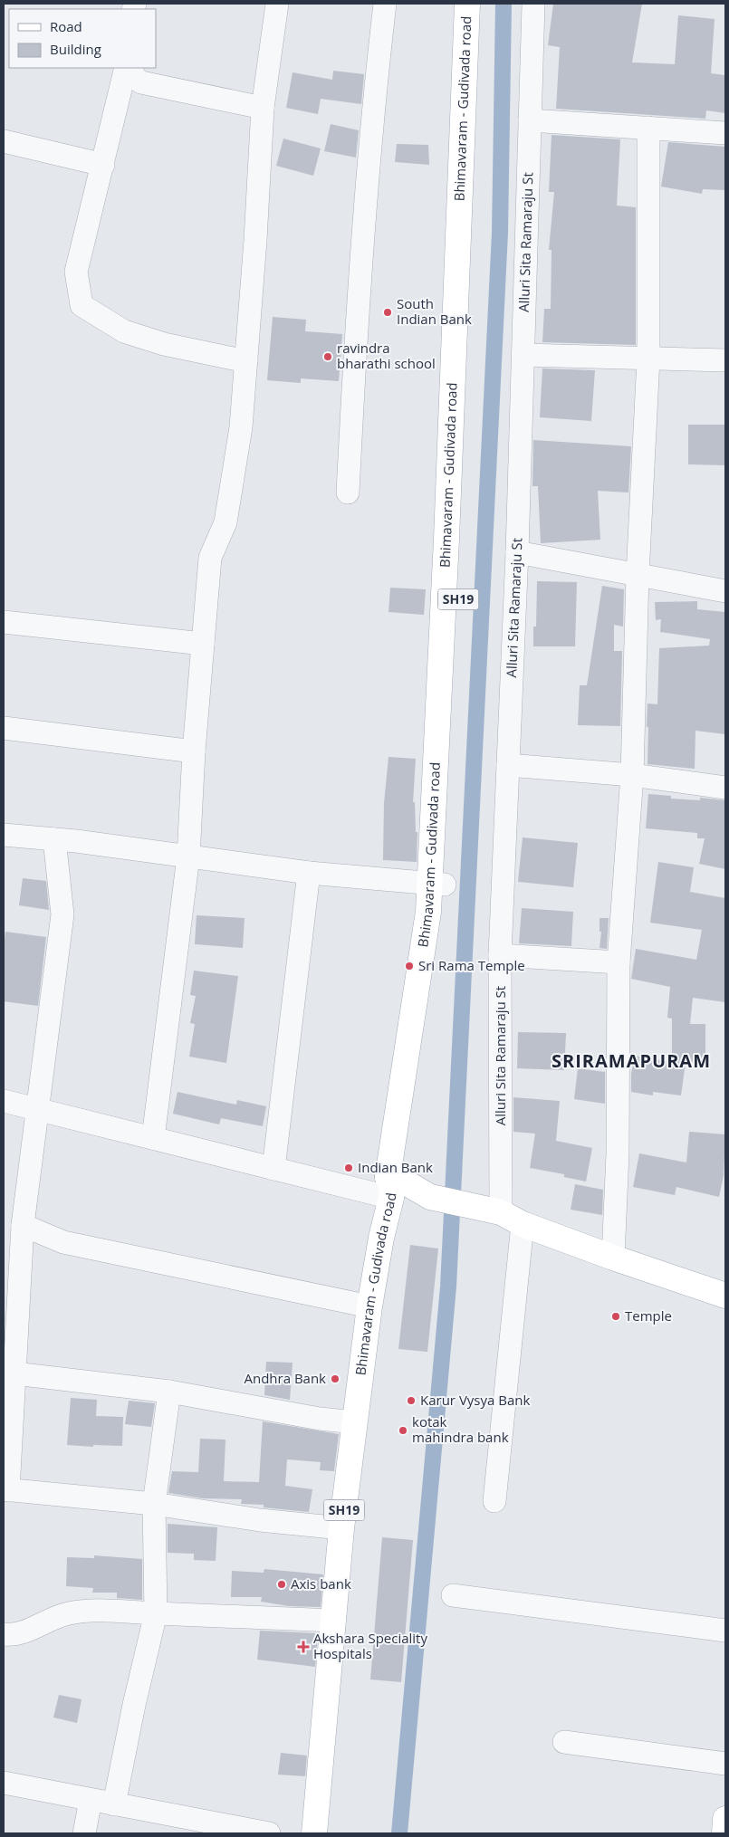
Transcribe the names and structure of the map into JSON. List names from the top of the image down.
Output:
{
  "streets": {
    "main road": ["Bhimavaram - Gudivada road", "SH19"],
    "street": ["Alluri Sita Ramaraju St"]
  },
  "districts": ["SRIRAMAPURAM"],
  "places": {
    "other": [
      "South Indian Bank",
      "ravindra bharathi school",
      "Sri Rama Temple",
      "Indian Bank",
      "Temple",
      "Andhra Bank",
      "Karur Vysya Bank",
      "kotak mahindra bank",
      "Axis bank"
    ],
    "health": ["Akshara Speciality Hospitals"]
  },
  "legend": ["Road", "Building"]
}
